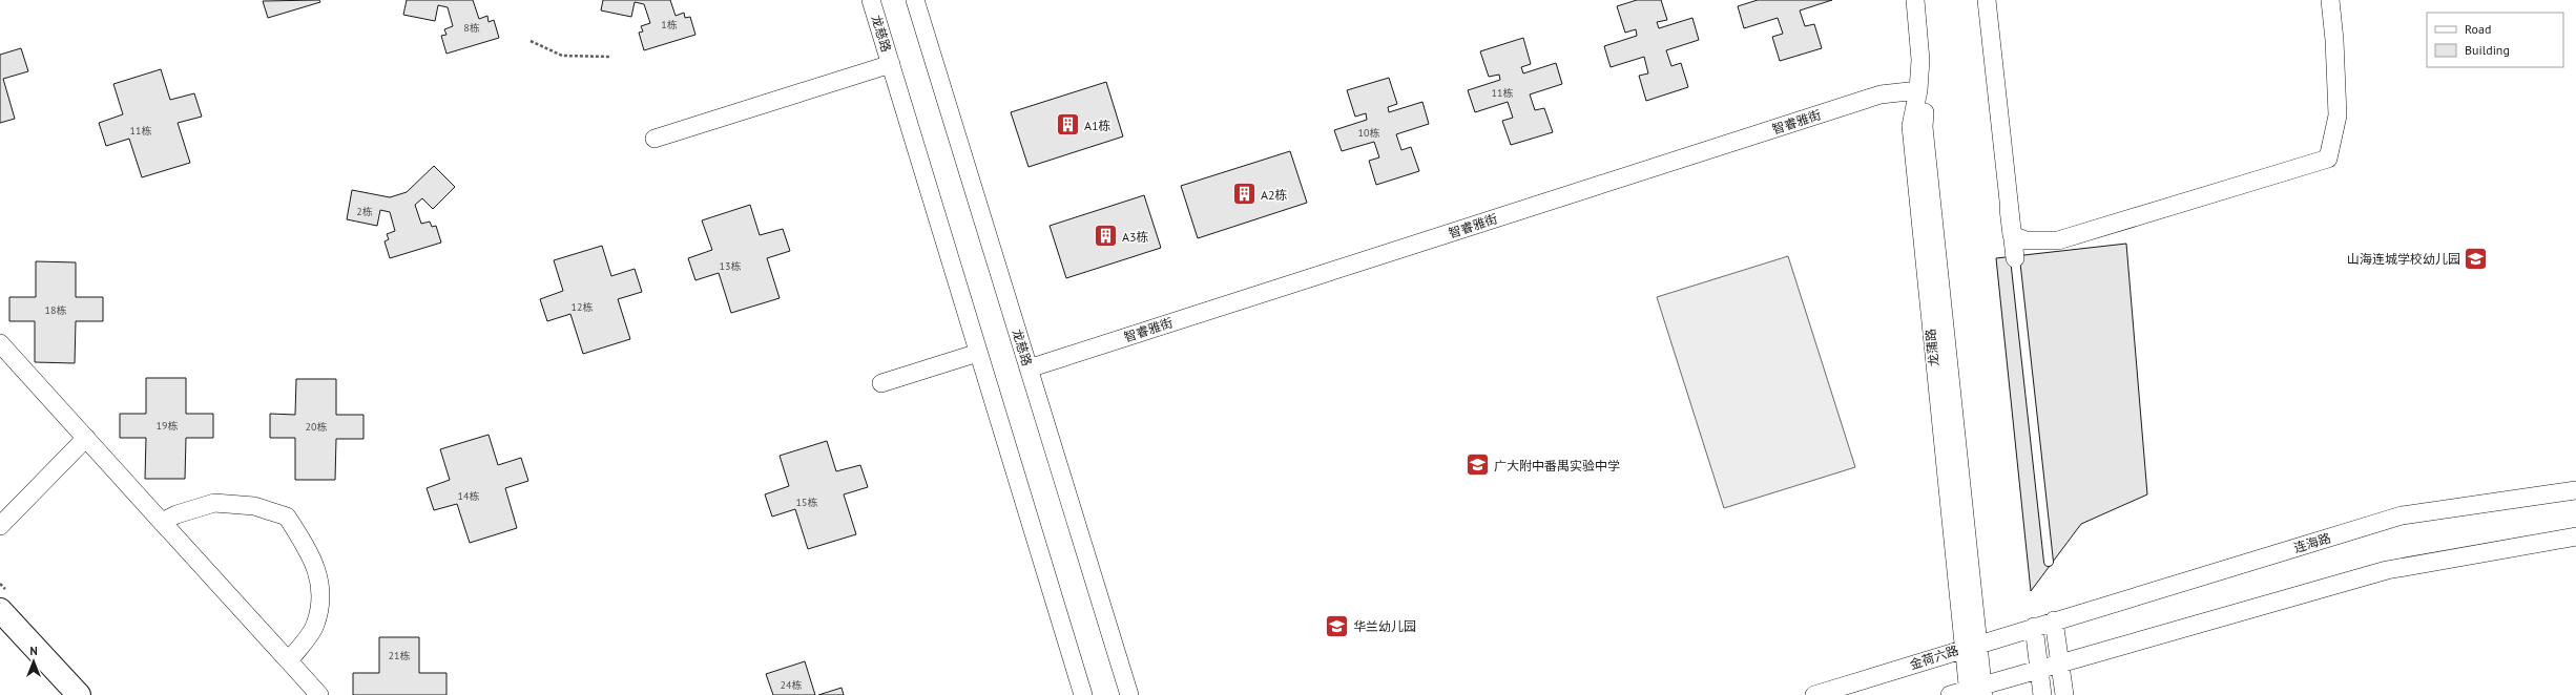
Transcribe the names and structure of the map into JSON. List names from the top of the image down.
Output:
{
  "streets": {
    "street": [
      "龙慈路",
      "智睿雅街",
      "龙蒲路",
      "连海路",
      "金荷六路"
    ]
  },
  "crossings": [
    ["龙慈路", "智睿雅街"],
    ["智睿雅街", "龙蒲路"],
    ["龙蒲路", "金荷六路"],
    ["连海路", "金荷六路"]
  ],
  "places": {
    "building": ["A1栋", "A2栋", "A3栋"],
    "school or university": ["山海连城学校幼儿园", "广大附中番禺实验中学", "华兰幼儿园"]
  },
  "house_numbers": [
    "1栋",
    "8栋",
    "11栋",
    "11栋",
    "10栋",
    "2栋",
    "13栋",
    "12栋",
    "18栋",
    "19栋",
    "20栋",
    "14栋",
    "15栋",
    "21栋",
    "24栋"
  ],
  "legend": ["Road", "Building"],
  "north": "top"
}
